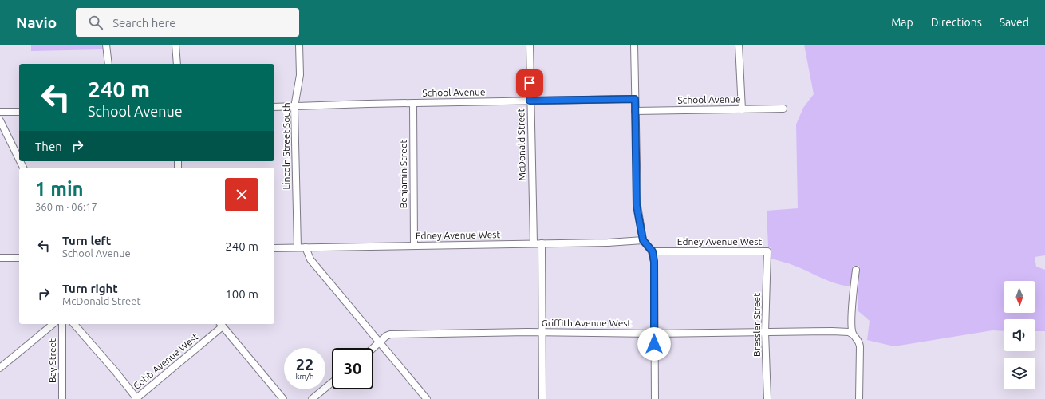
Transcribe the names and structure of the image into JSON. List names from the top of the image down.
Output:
{
  "streets": {
    "street": [
      "School Avenue",
      "McDonald Street",
      "Lincoln Street South",
      "Benjamin Street",
      "Edney Avenue West",
      "Griffith Avenue West",
      "Bressler Street",
      "Bay Street",
      "Cobb Avenue West"
    ]
  },
  "crossings": [
    ["School Avenue", "McDonald Street"],
    ["School Avenue", "Lincoln Street South"],
    ["School Avenue", "Benjamin Street"],
    ["McDonald Street", "Edney Avenue West"],
    ["Lincoln Street South", "Edney Avenue West"],
    ["Benjamin Street", "Edney Avenue West"],
    ["Edney Avenue West", "Bressler Street"],
    ["Griffith Avenue West", "Bressler Street"]
  ],
  "north": "bottom",
  "page": {
    "header": "Navio",
    "search": "Search here",
    "nav": ["Map", "Directions", "Saved"],
    "turn": ["240 m", "School Avenue"],
    "then": "Then",
    "heading": ["1 min", "360 m · 06:17"],
    "list": [
      {
        "name": "Turn left",
        "note": "School Avenue",
        "value": "240 m"
      },
      {
        "name": "Turn right",
        "note": "McDonald Street",
        "value": "100 m"
      }
    ],
    "speed": "22 km/h",
    "limit": "30"
  }
}
